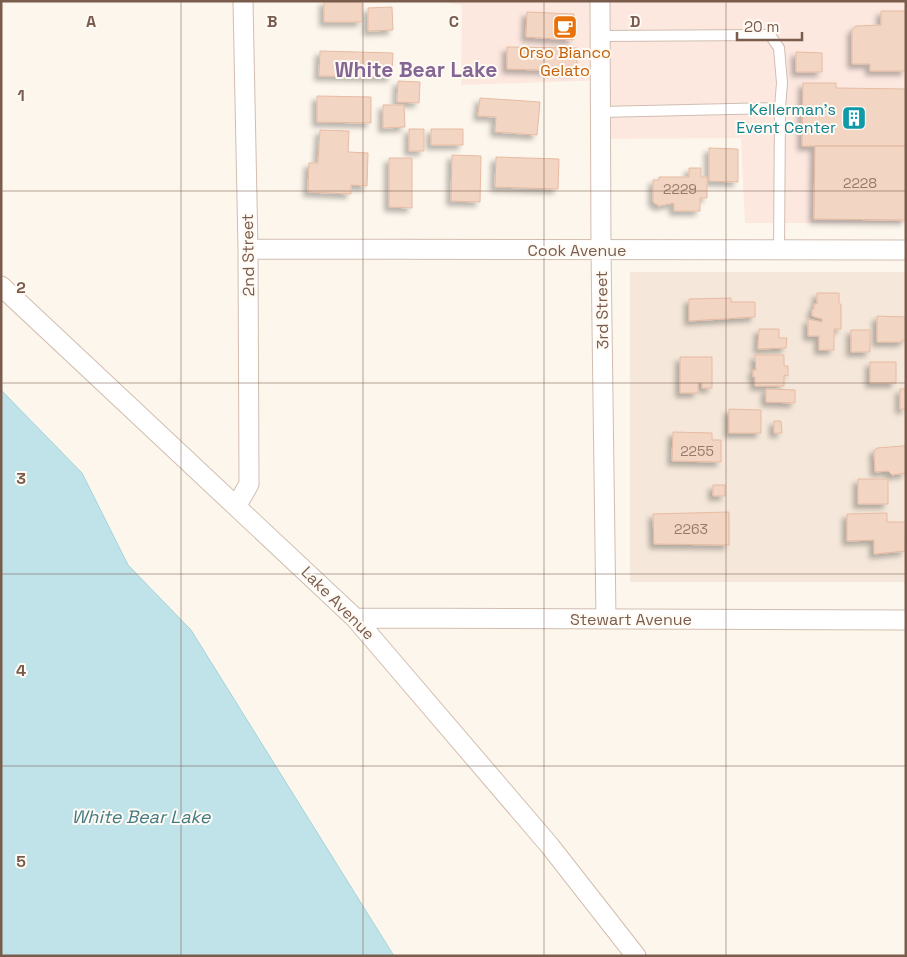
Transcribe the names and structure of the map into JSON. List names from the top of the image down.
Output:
{
  "streets": {
    "street": [
      "Cook Avenue",
      "2nd Street",
      "3rd Street",
      "Lake Avenue",
      "Stewart Avenue"
    ]
  },
  "crossings": [
    ["Cook Avenue", "2nd Street"],
    ["Cook Avenue", "3rd Street"],
    ["2nd Street", "Lake Avenue"],
    ["3rd Street", "Stewart Avenue"],
    ["Lake Avenue", "Stewart Avenue"]
  ],
  "districts": ["White Bear Lake"],
  "water": ["White Bear Lake"],
  "places": {
    "cafe": ["Orso Bianco Gelato"],
    "building": ["Kellerman's Event Center"]
  },
  "house_numbers": [
    "2228",
    "2229",
    "2255",
    "2263"
  ],
  "scale_bar": "20 m",
  "grid": {
    "columns": [
      "A",
      "B",
      "C",
      "D"
    ],
    "rows": [
      "1",
      "2",
      "3",
      "4",
      "5"
    ]
  }
}
